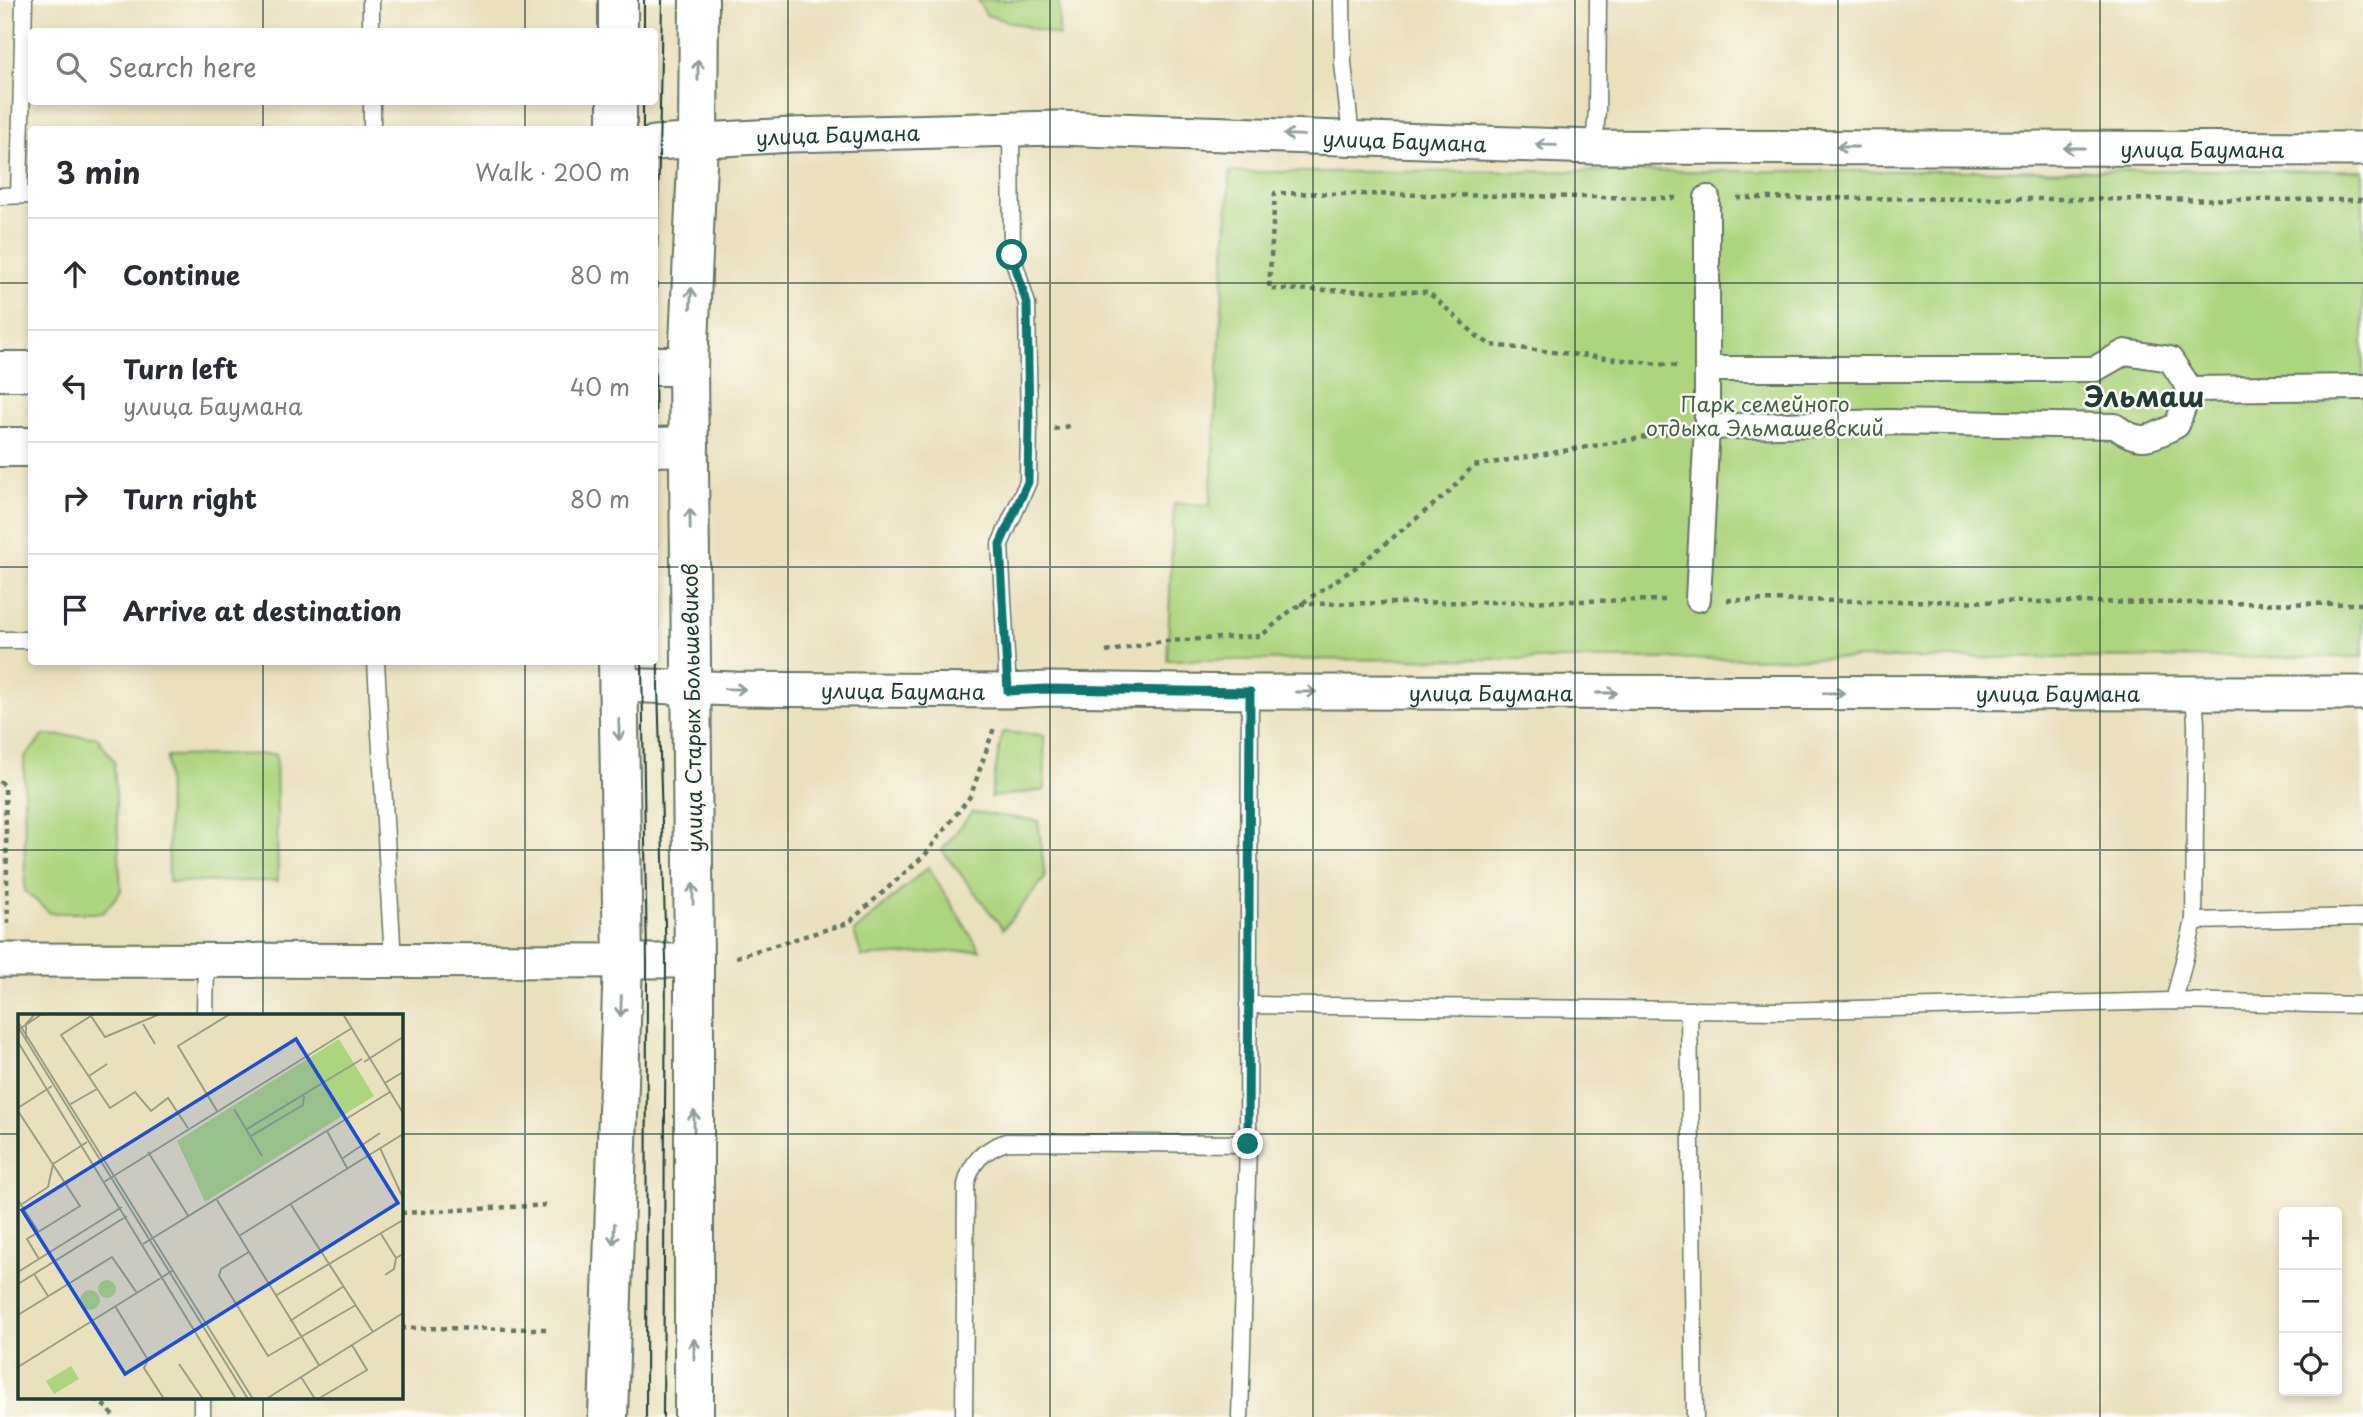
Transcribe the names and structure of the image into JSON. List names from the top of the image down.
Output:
{
  "streets": {
    "main road": ["улица Старых Большевиков"],
    "street": ["улица Баумана"]
  },
  "crossings": [
    ["улица Баумана", "улица Старых Большевиков"]
  ],
  "districts": ["Эльмаш"],
  "parks": ["Парк семейного отдыха Эльмашевский"],
  "page": {
    "search": "Search here",
    "heading": ["3 min", "Walk · 200 m"],
    "list": [
      ["Continue", "80 m"],
      ["Turn left", "улица Баумана", "40 m"],
      ["Turn right", "80 m"],
      "Arrive at destination"
    ],
    "map_buttons": ["+", "−"]
  }
}
